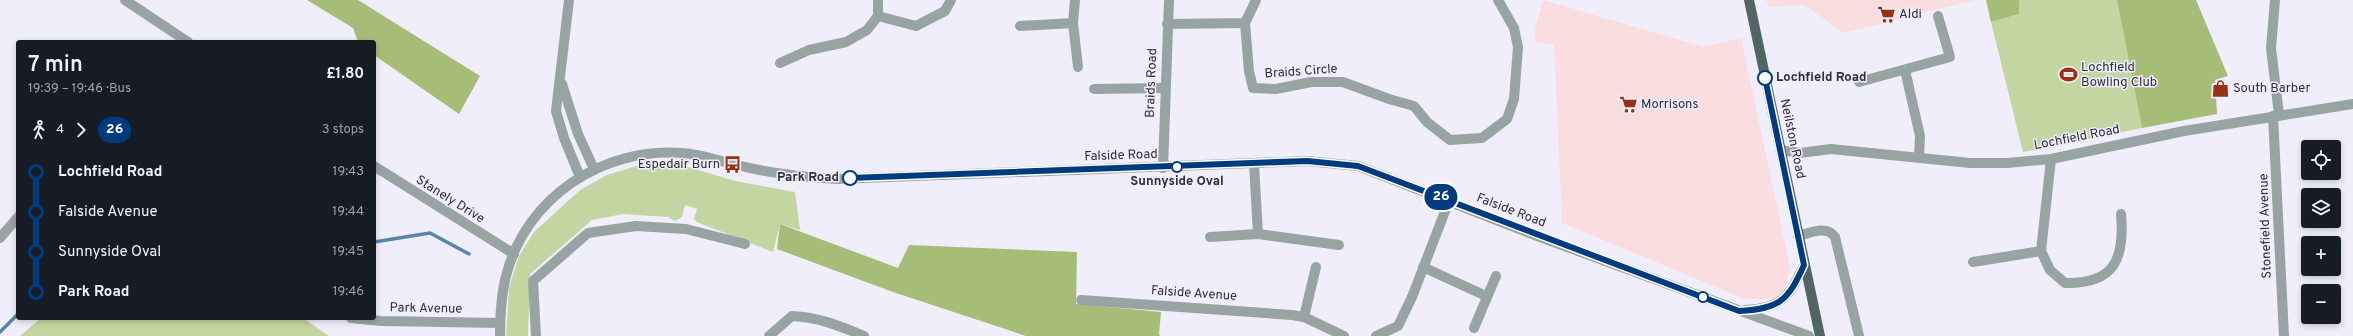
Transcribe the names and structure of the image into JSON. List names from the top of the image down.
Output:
{
  "streets": {
    "main road": ["Neilston Road"],
    "street": [
      "Braids Circle",
      "Braids Road",
      "Lochfield Road",
      "Falside Road",
      "Stanely Drive",
      "Stonefield Avenue",
      "Falside Avenue",
      "Park Avenue"
    ]
  },
  "crossings": [
    ["Braids Road", "Falside Road"],
    ["Lochfield Road", "Neilston Road"],
    ["Lochfield Road", "Stonefield Avenue"],
    ["Neilston Road", "Falside Road"]
  ],
  "places": {
    "supermarket": ["Aldi", "Morrisons"],
    "sports": ["Lochfield Bowling Club"],
    "other": ["Lochfield Road", "Sunnyside Oval", "Park Road"],
    "shop": ["South Barber"],
    "bus stop": ["Espedair Burn"]
  },
  "lines": ["bus line 26"],
  "page": {
    "on_map": "26",
    "heading": ["7 min", "19:39 – 19:46 · Bus", "£1.80"],
    "legs": ["4", "26", "3 stops"],
    "map_buttons": ["+", "−"],
    "list": [
      {
        "name": "Lochfield Road",
        "value": "19:43"
      },
      {
        "name": "Falside Avenue",
        "value": "19:44"
      },
      {
        "name": "Sunnyside Oval",
        "value": "19:45"
      },
      {
        "name": "Park Road",
        "value": "19:46"
      }
    ]
  }
}
